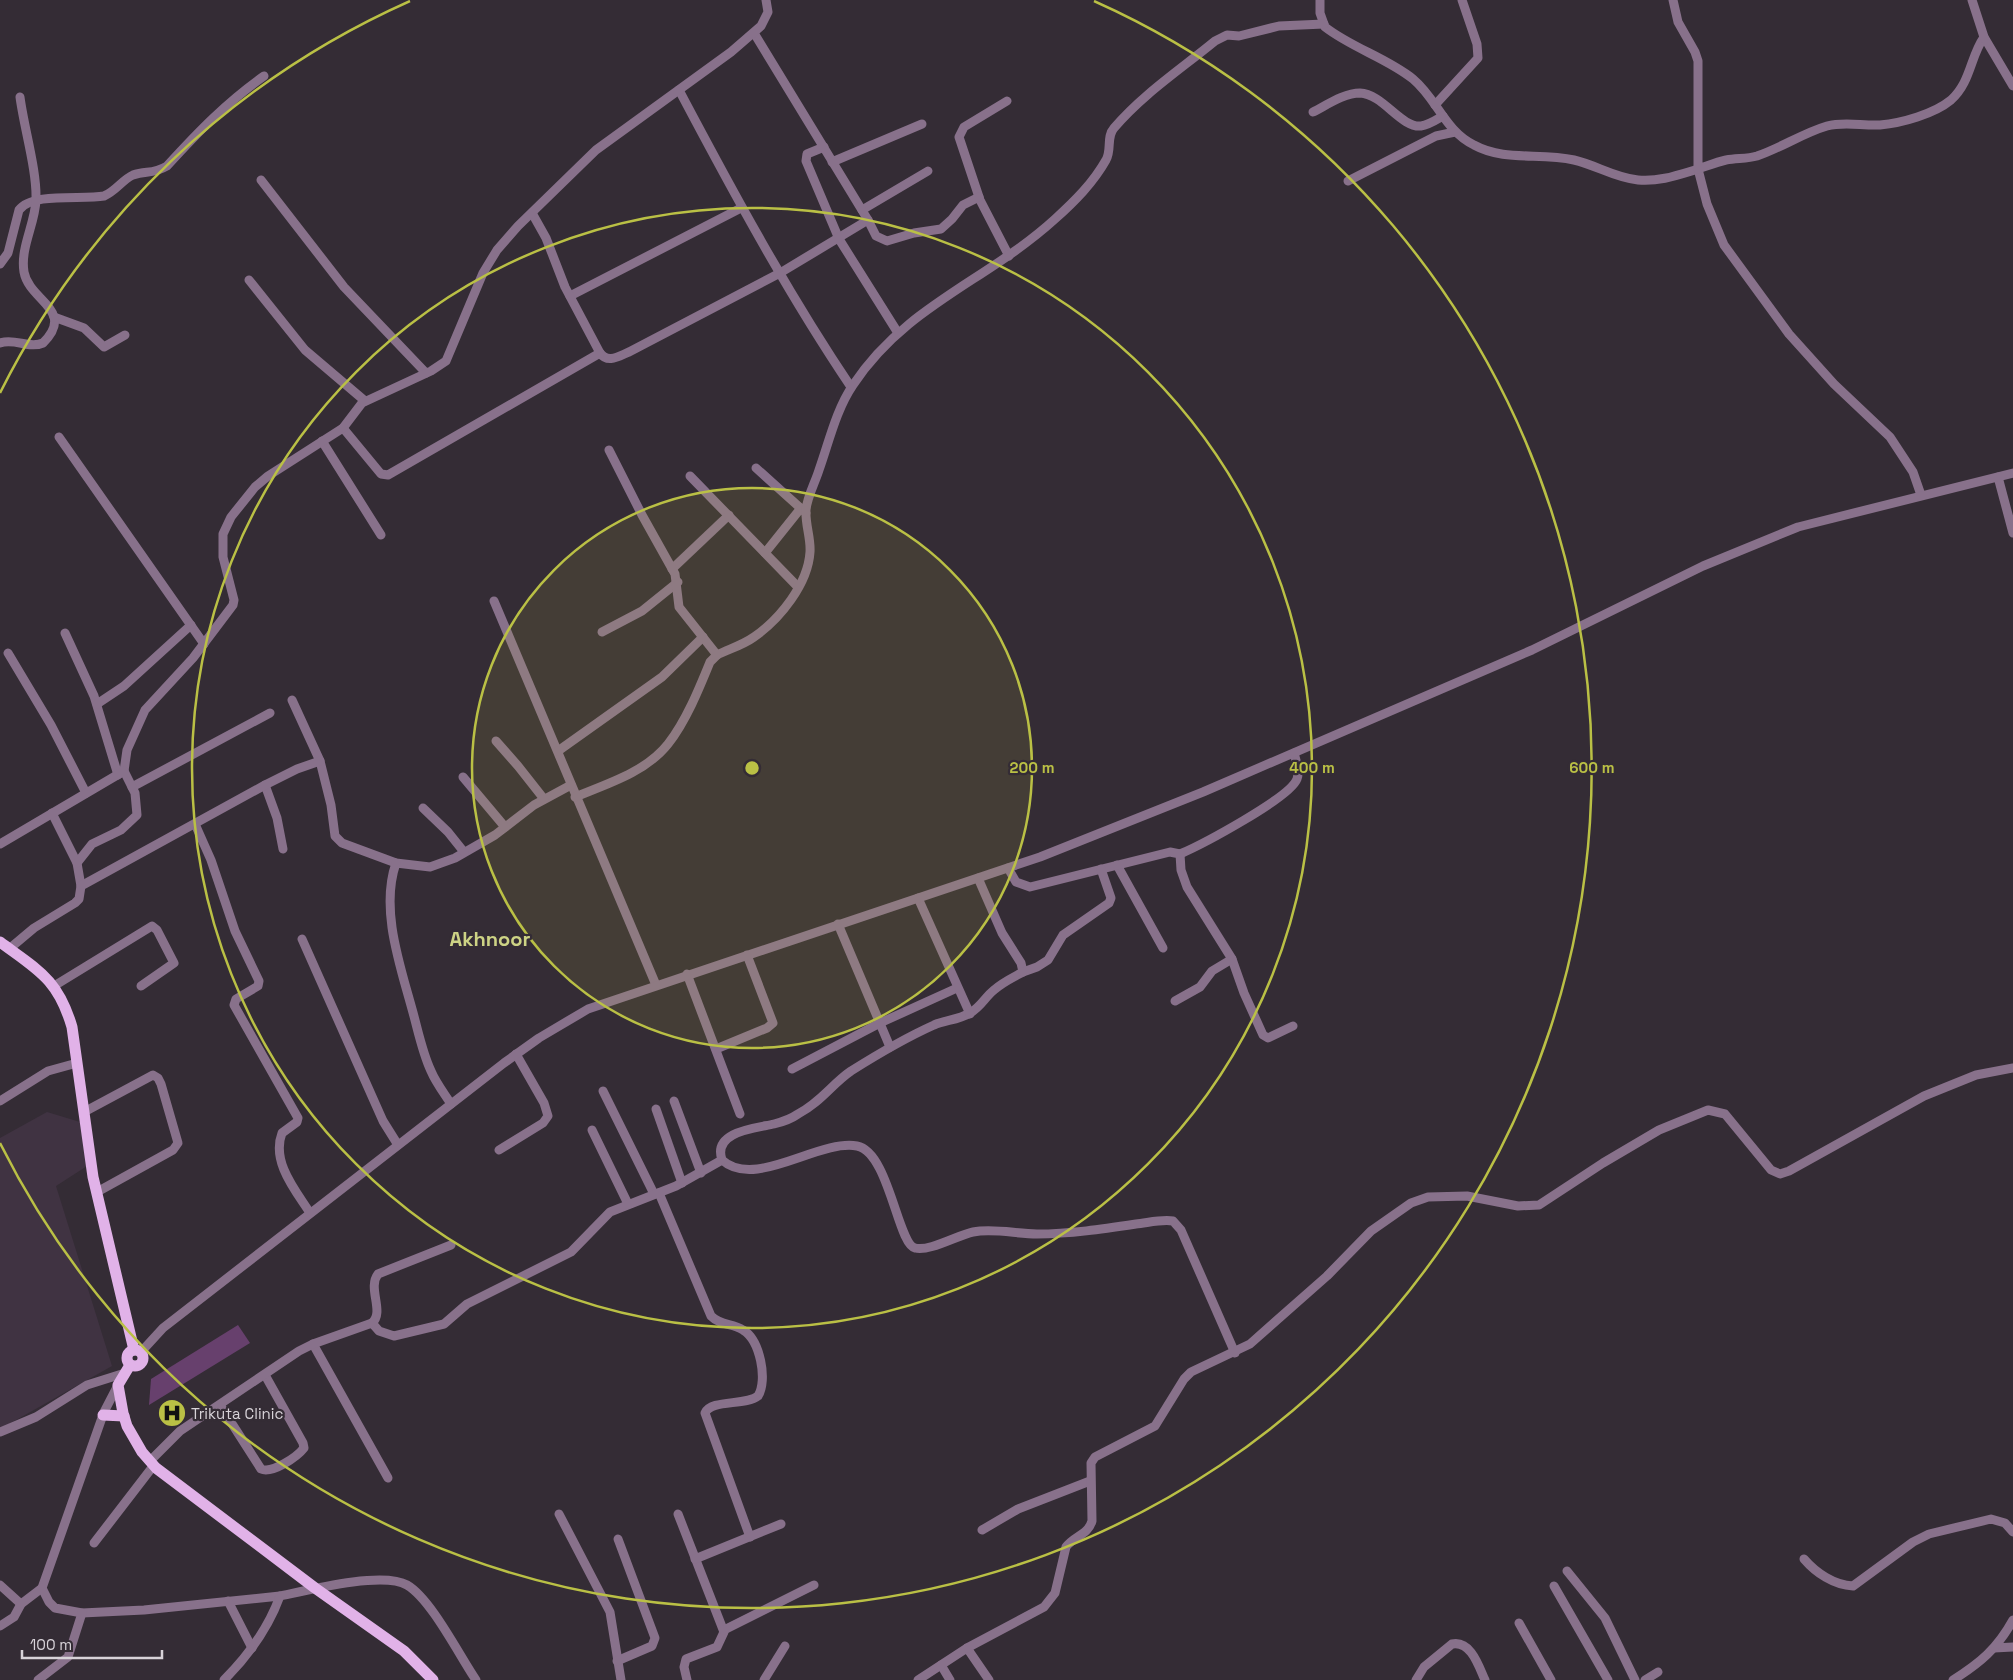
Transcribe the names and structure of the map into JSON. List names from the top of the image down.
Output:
{
  "districts": ["Akhnoor"],
  "places": {
    "hospital": ["Trikuta Clinic"]
  },
  "scale_bar": "100 m",
  "rings": ["200 m", "400 m", "600 m"]
}
